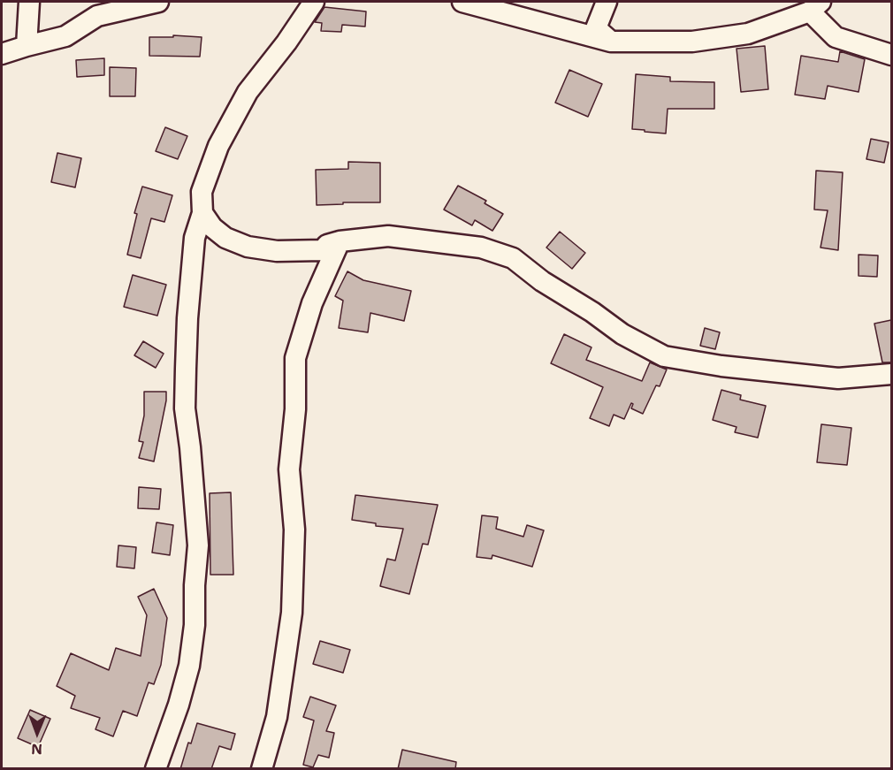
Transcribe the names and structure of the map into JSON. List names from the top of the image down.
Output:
{
  "north": "bottom"
}
